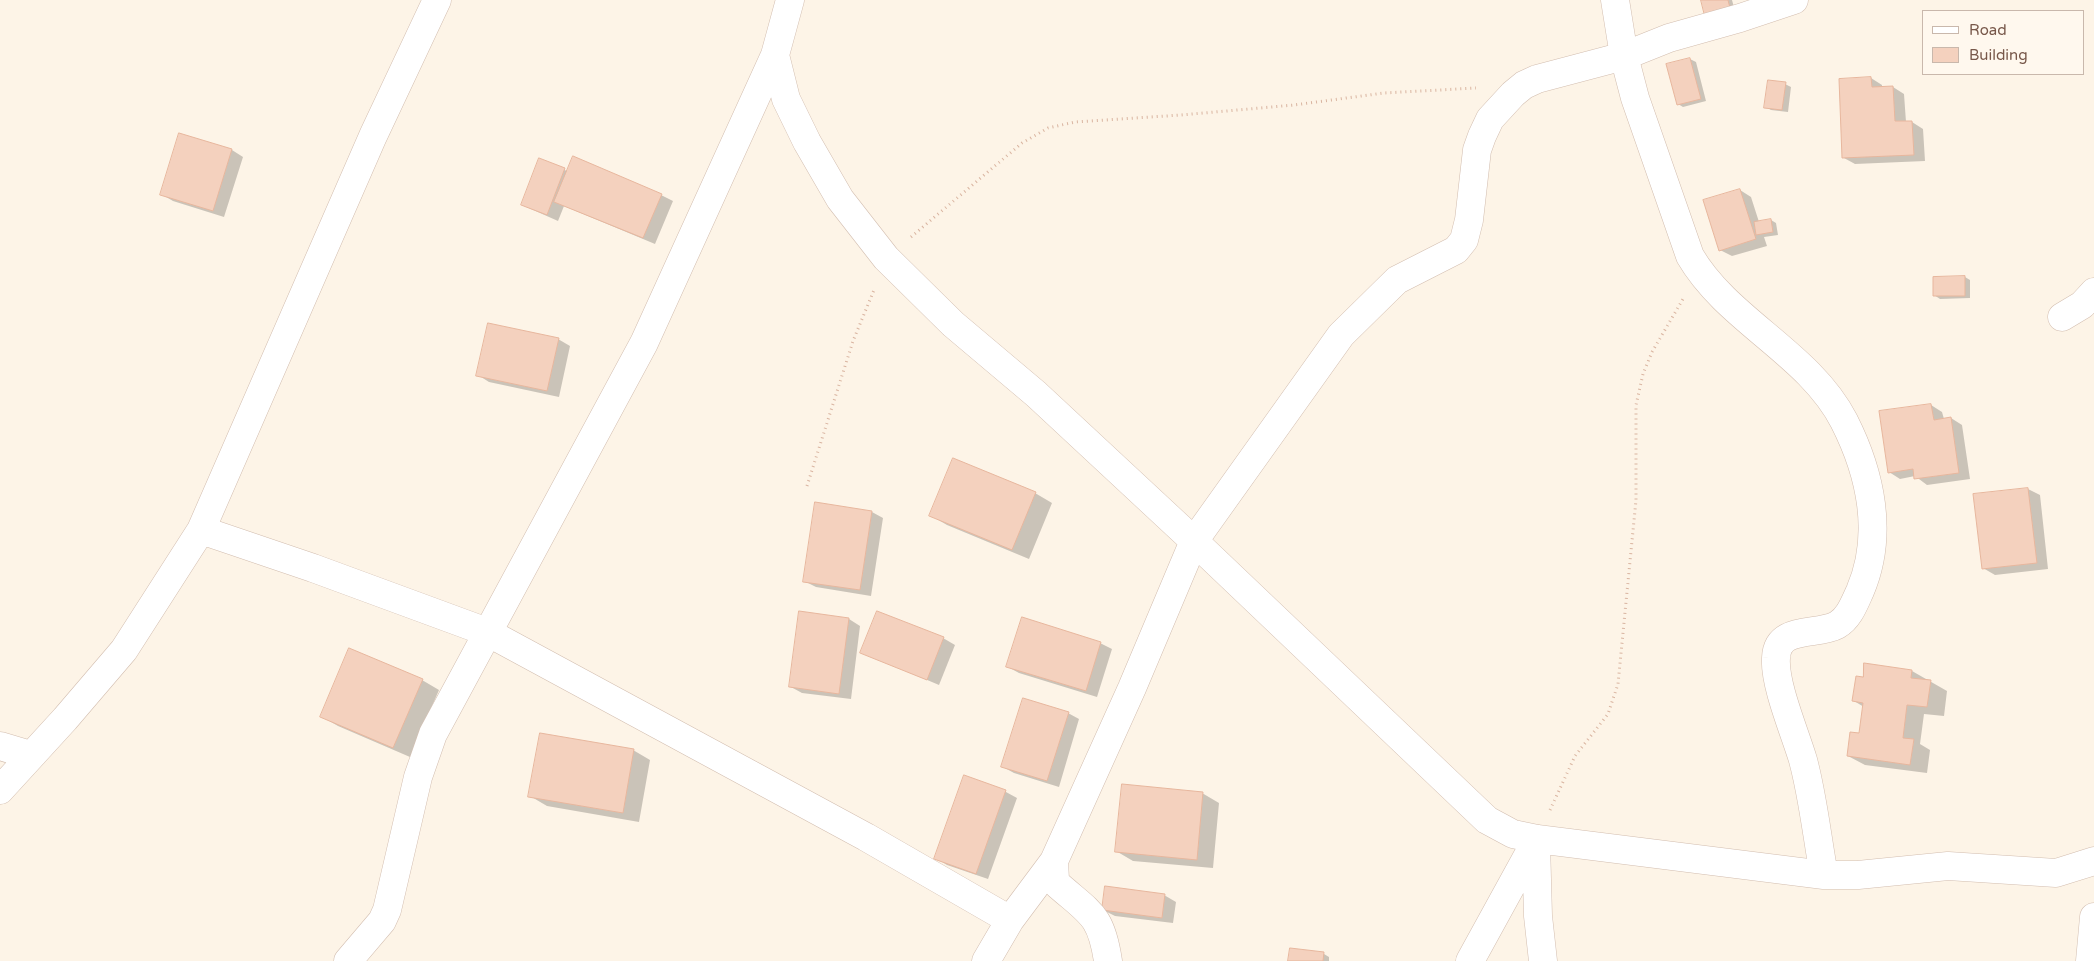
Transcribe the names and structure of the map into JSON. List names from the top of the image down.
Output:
{
  "legend": ["Road", "Building"]
}
